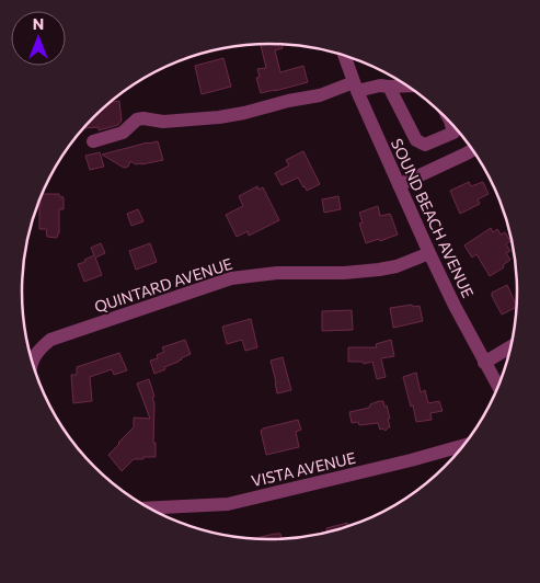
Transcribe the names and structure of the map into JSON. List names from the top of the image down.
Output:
{
  "streets": {
    "street": ["SOUND BEACH AVENUE", "QUINTARD AVENUE", "VISTA AVENUE"]
  },
  "crossings": [
    ["SOUND BEACH AVENUE", "QUINTARD AVENUE"]
  ],
  "north": "top"
}
